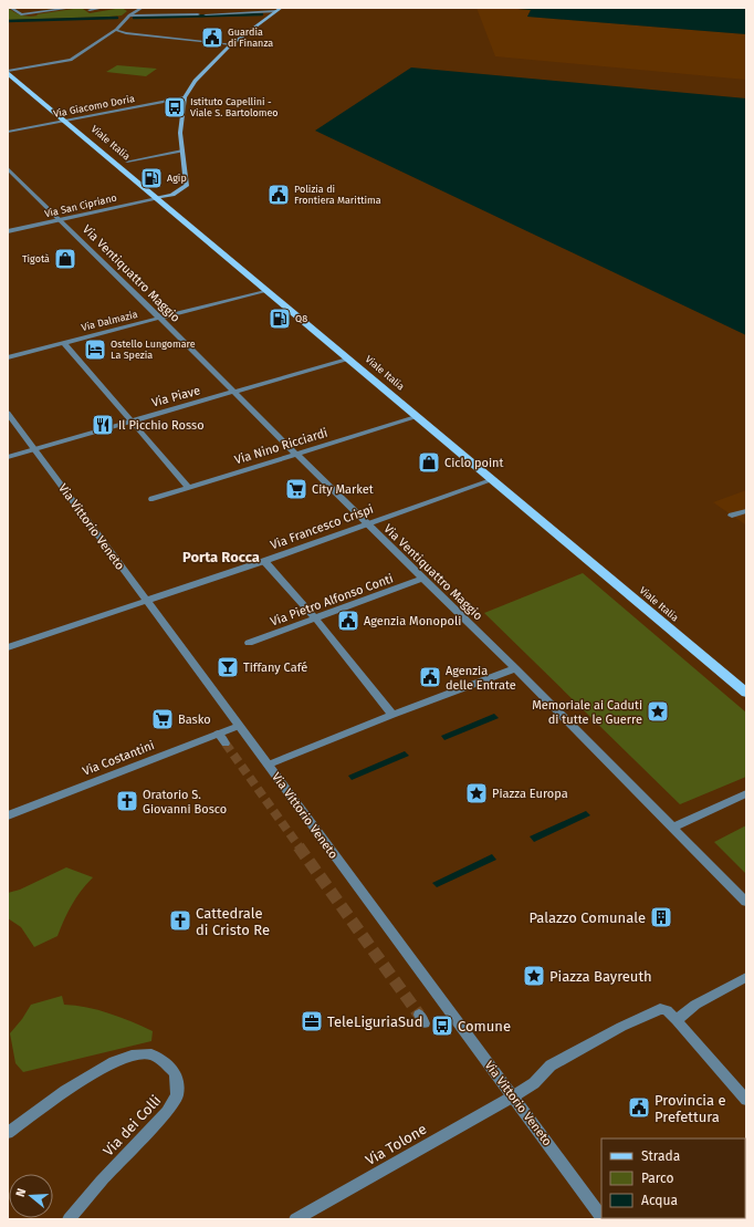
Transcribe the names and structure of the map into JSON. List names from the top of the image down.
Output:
{
  "streets": {
    "main road": ["Viale Italia"],
    "street": [
      "Via Giacomo Doria",
      "Via San Cipriano",
      "Via Ventiquattro Maggio",
      "Via Dalmazia",
      "Via Piave",
      "Via Nino Ricciardi",
      "Via Vittorio Veneto",
      "Via Francesco Crispi",
      "Via Pietro Alfonso Conti",
      "Via Costantini",
      "Via dei Colli",
      "Via Tolone"
    ]
  },
  "crossings": [
    ["Via Giacomo Doria", "Viale Italia"],
    ["Viale Italia", "Via San Cipriano"],
    ["Viale Italia", "Via Dalmazia"],
    ["Viale Italia", "Via Piave"],
    ["Viale Italia", "Via Nino Ricciardi"],
    ["Viale Italia", "Via Francesco Crispi"],
    ["Via San Cipriano", "Via Ventiquattro Maggio"],
    ["Via Ventiquattro Maggio", "Via Dalmazia"],
    ["Via Ventiquattro Maggio", "Via Piave"],
    ["Via Ventiquattro Maggio", "Via Nino Ricciardi"],
    ["Via Ventiquattro Maggio", "Via Francesco Crispi"],
    ["Via Ventiquattro Maggio", "Via Pietro Alfonso Conti"],
    ["Via Piave", "Via Vittorio Veneto"],
    ["Via Vittorio Veneto", "Via Francesco Crispi"],
    ["Via Vittorio Veneto", "Via Costantini"],
    ["Via Vittorio Veneto", "Via Tolone"]
  ],
  "districts": ["Porta Rocca"],
  "places": {
    "public building": [
      "Guardia di Finanza",
      "Polizia di Frontiera Marittima",
      "Agenzia Monopoli",
      "Agenzia delle Entrate",
      "Provincia e Prefettura"
    ],
    "bus stop": ["Istituto Capellini - Viale S. Bartolomeo", "Comune"],
    "fuel station": ["Agip", "Q8"],
    "shop": ["Tigotà", "Ciclo point"],
    "hotel": ["Ostello Lungomare La Spezia"],
    "restaurant": ["Il Picchio Rosso"],
    "supermarket": ["City Market", "Basko"],
    "bar": ["Tiffany Café"],
    "place": ["Memoriale ai Caduti di tutte le Guerre", "Piazza Europa", "Piazza Bayreuth"],
    "church": ["Oratorio S. Giovanni Bosco", "Cattedrale di Cristo Re"],
    "building": ["Palazzo Comunale"],
    "office": ["TeleLiguriaSud"]
  },
  "legend": ["Strada", "Parco", "Acqua"],
  "north": "left"
}
